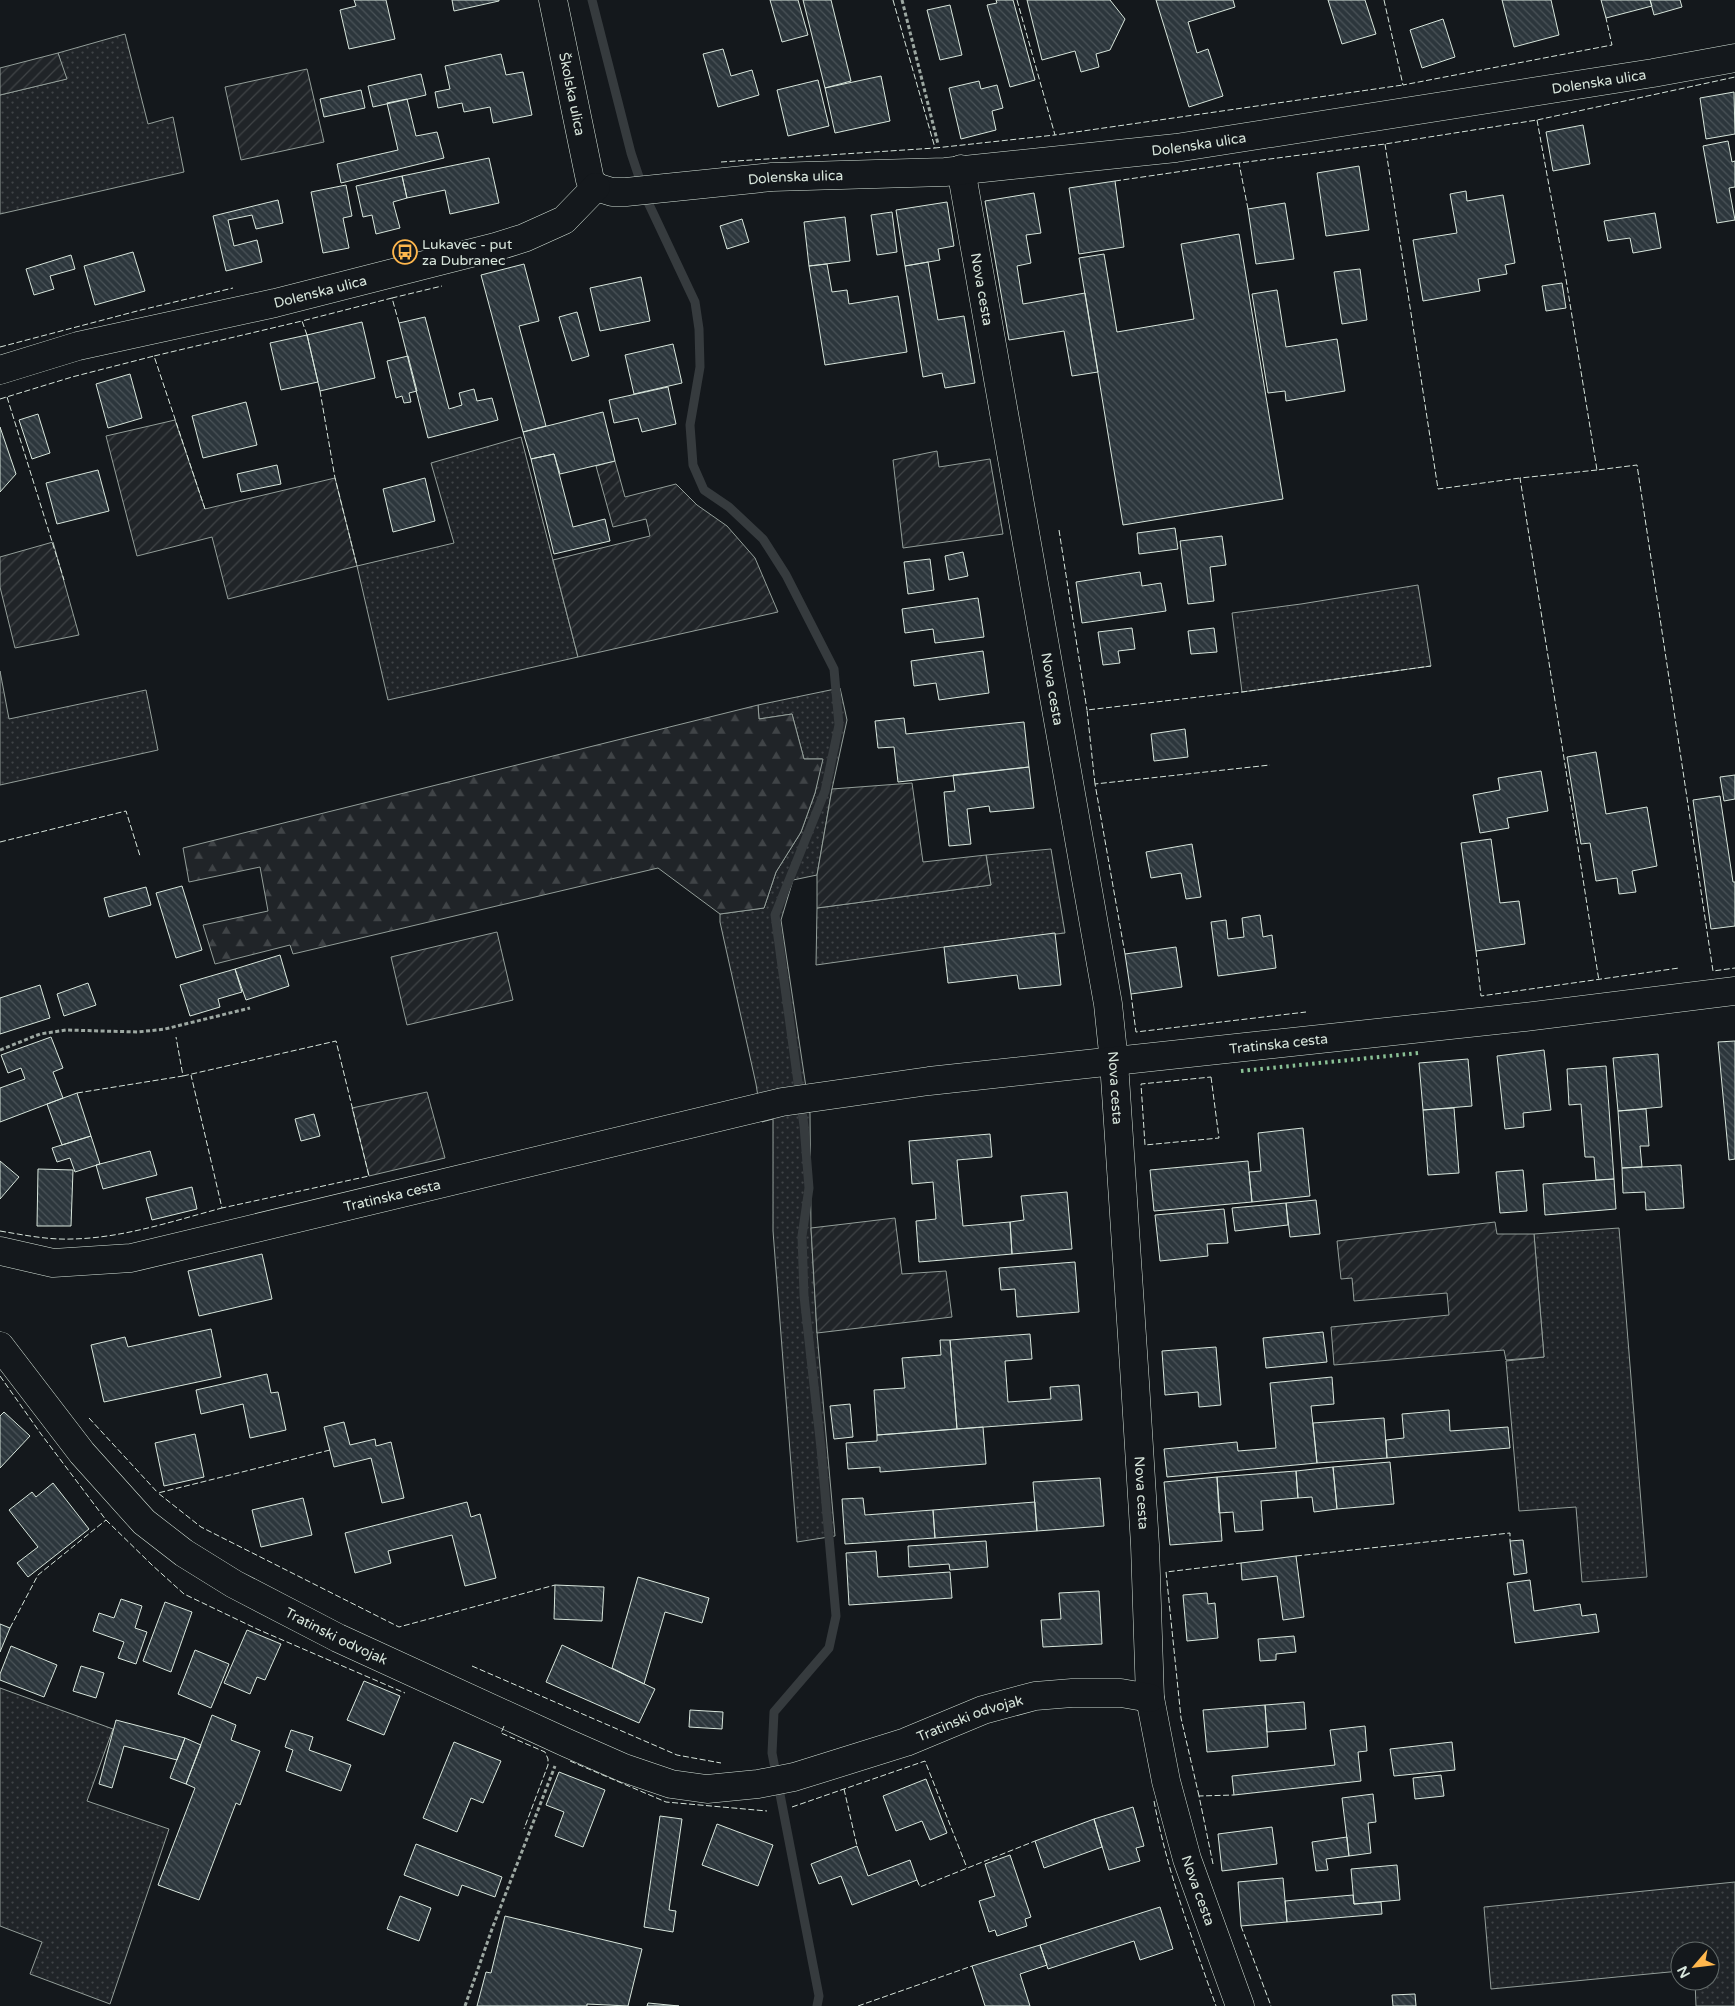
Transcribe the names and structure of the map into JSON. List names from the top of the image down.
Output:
{
  "streets": {
    "street": [
      "Dolenska ulica",
      "Školska ulica",
      "Nova cesta",
      "Tratinska cesta",
      "Tratinski odvojak"
    ]
  },
  "crossings": [
    ["Dolenska ulica", "Školska ulica"],
    ["Dolenska ulica", "Nova cesta"],
    ["Nova cesta", "Tratinska cesta"],
    ["Nova cesta", "Tratinski odvojak"]
  ],
  "places": {
    "bus stop": ["Lukavec - put za Dubranec"]
  },
  "north": "bottom left"
}
